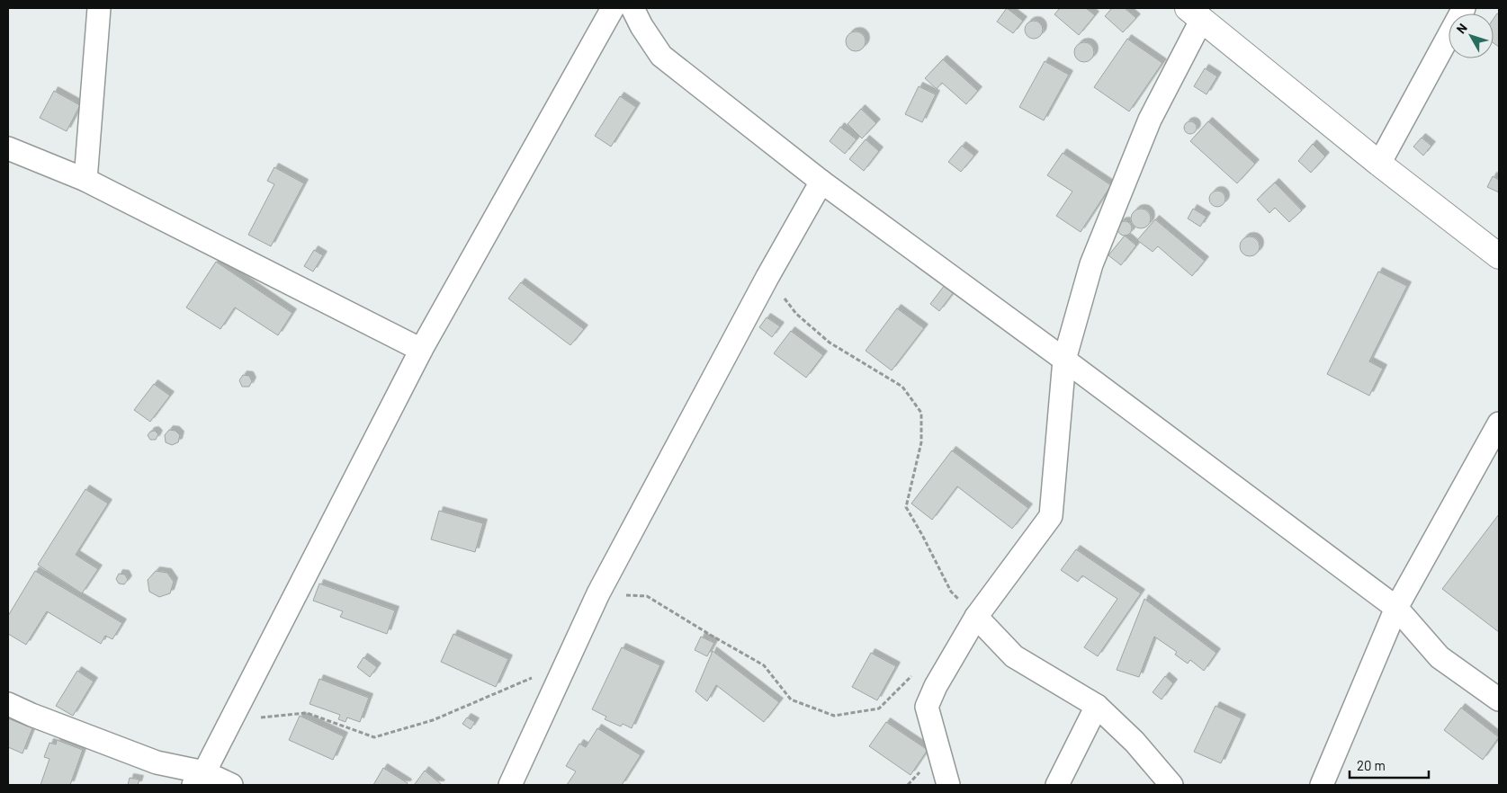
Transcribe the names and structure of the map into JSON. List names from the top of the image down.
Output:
{
  "scale_bar": "20 m",
  "north": "top left"
}
